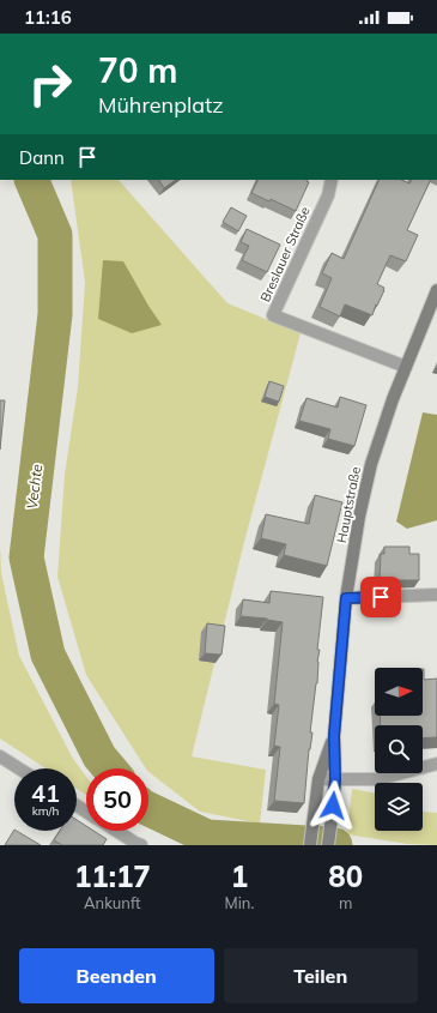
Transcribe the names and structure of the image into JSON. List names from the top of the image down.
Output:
{
  "streets": {
    "main road": ["Hauptstraße"],
    "street": ["Breslauer Straße"]
  },
  "crossings": [
    ["Breslauer Straße", "Hauptstraße"]
  ],
  "water": ["Vechte"],
  "north": "right",
  "page": {
    "status": "11:16",
    "turn": ["70 m", "Mührenplatz"],
    "then": "Dann",
    "speed": "41 km/h",
    "limit": "50",
    "eta": [
      "11:17",
      "Ankunft",
      "1",
      "Min.",
      "80",
      "m"
    ],
    "buttons": ["Beenden", "Teilen"]
  }
}
